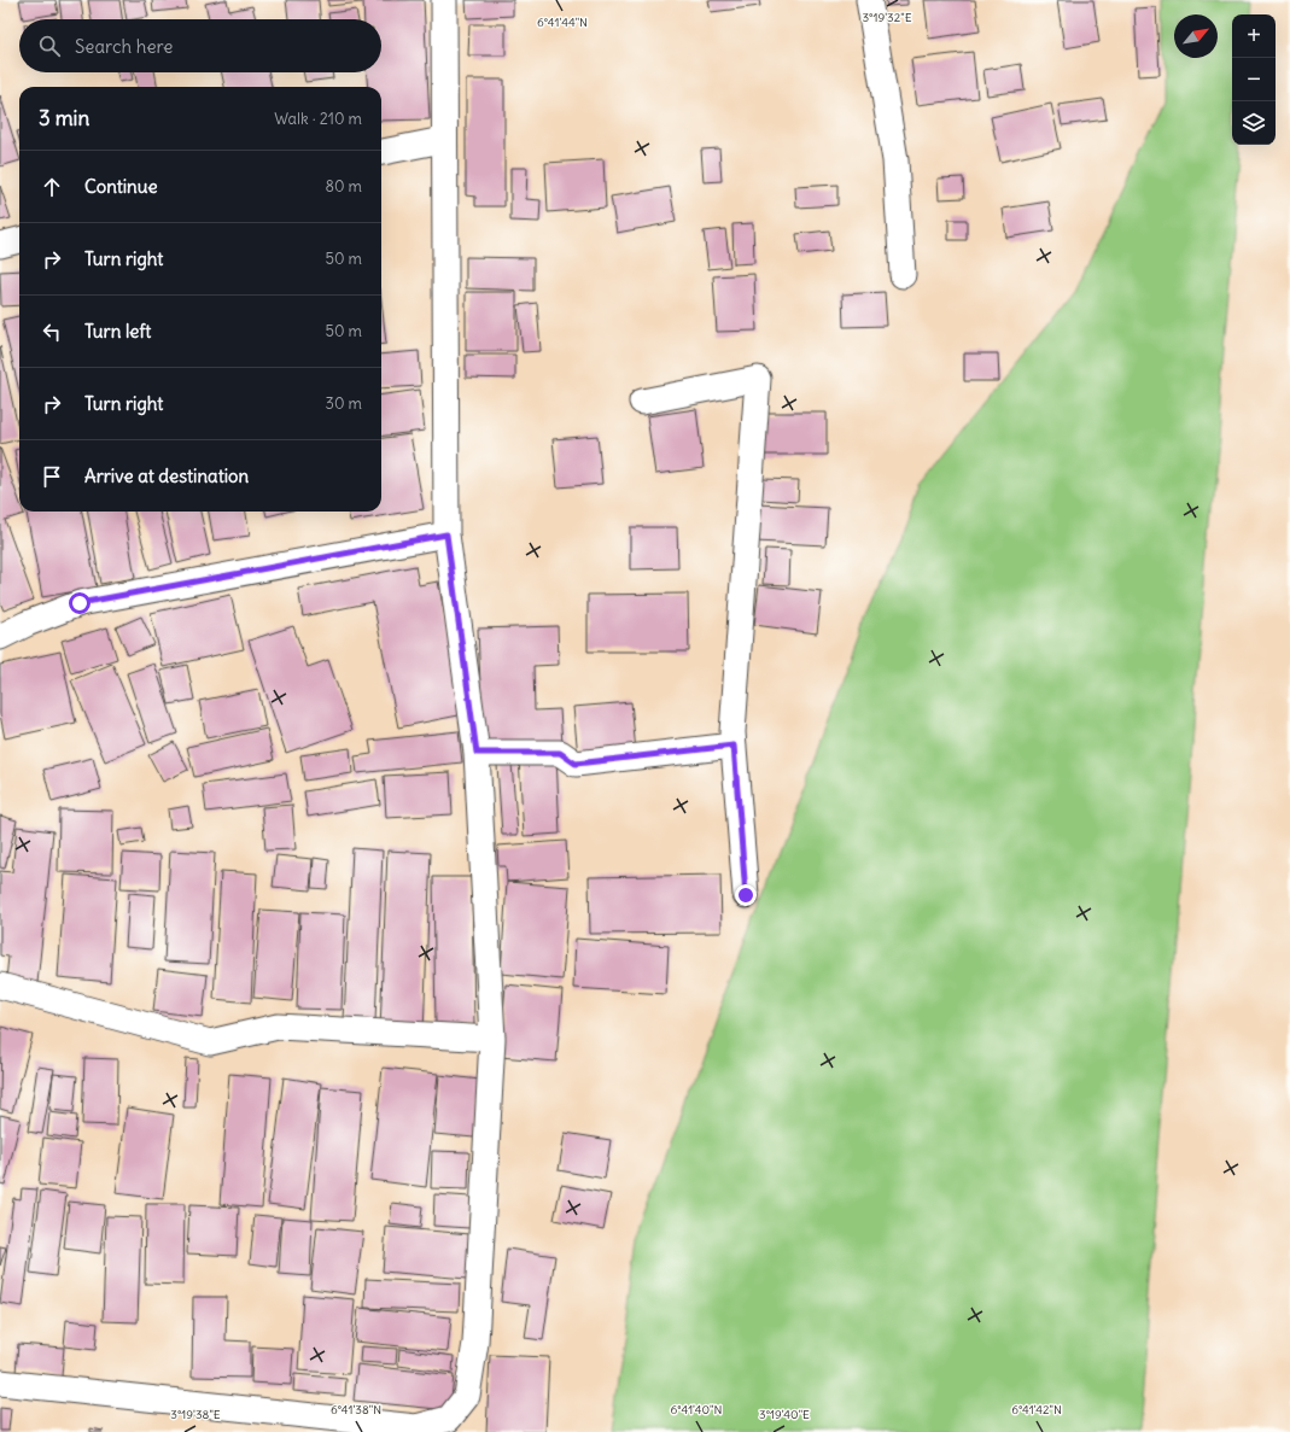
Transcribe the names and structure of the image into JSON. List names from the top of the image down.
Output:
{
  "north": "top right",
  "page": {
    "map_buttons": ["+", "−"],
    "search": "Search here",
    "heading": ["3 min", "Walk · 210 m"],
    "list": [
      ["Continue", "80 m"],
      ["Turn right", "50 m"],
      ["Turn left", "50 m"],
      ["Turn right", "30 m"],
      "Arrive at destination"
    ]
  },
  "coordinates": [
    "3°19'32\"E",
    "6°41'44\"N",
    "6°41'38\"N",
    "6°41'40\"N",
    "6°41'42\"N",
    "3°19'38\"E",
    "3°19'40\"E"
  ]
}
